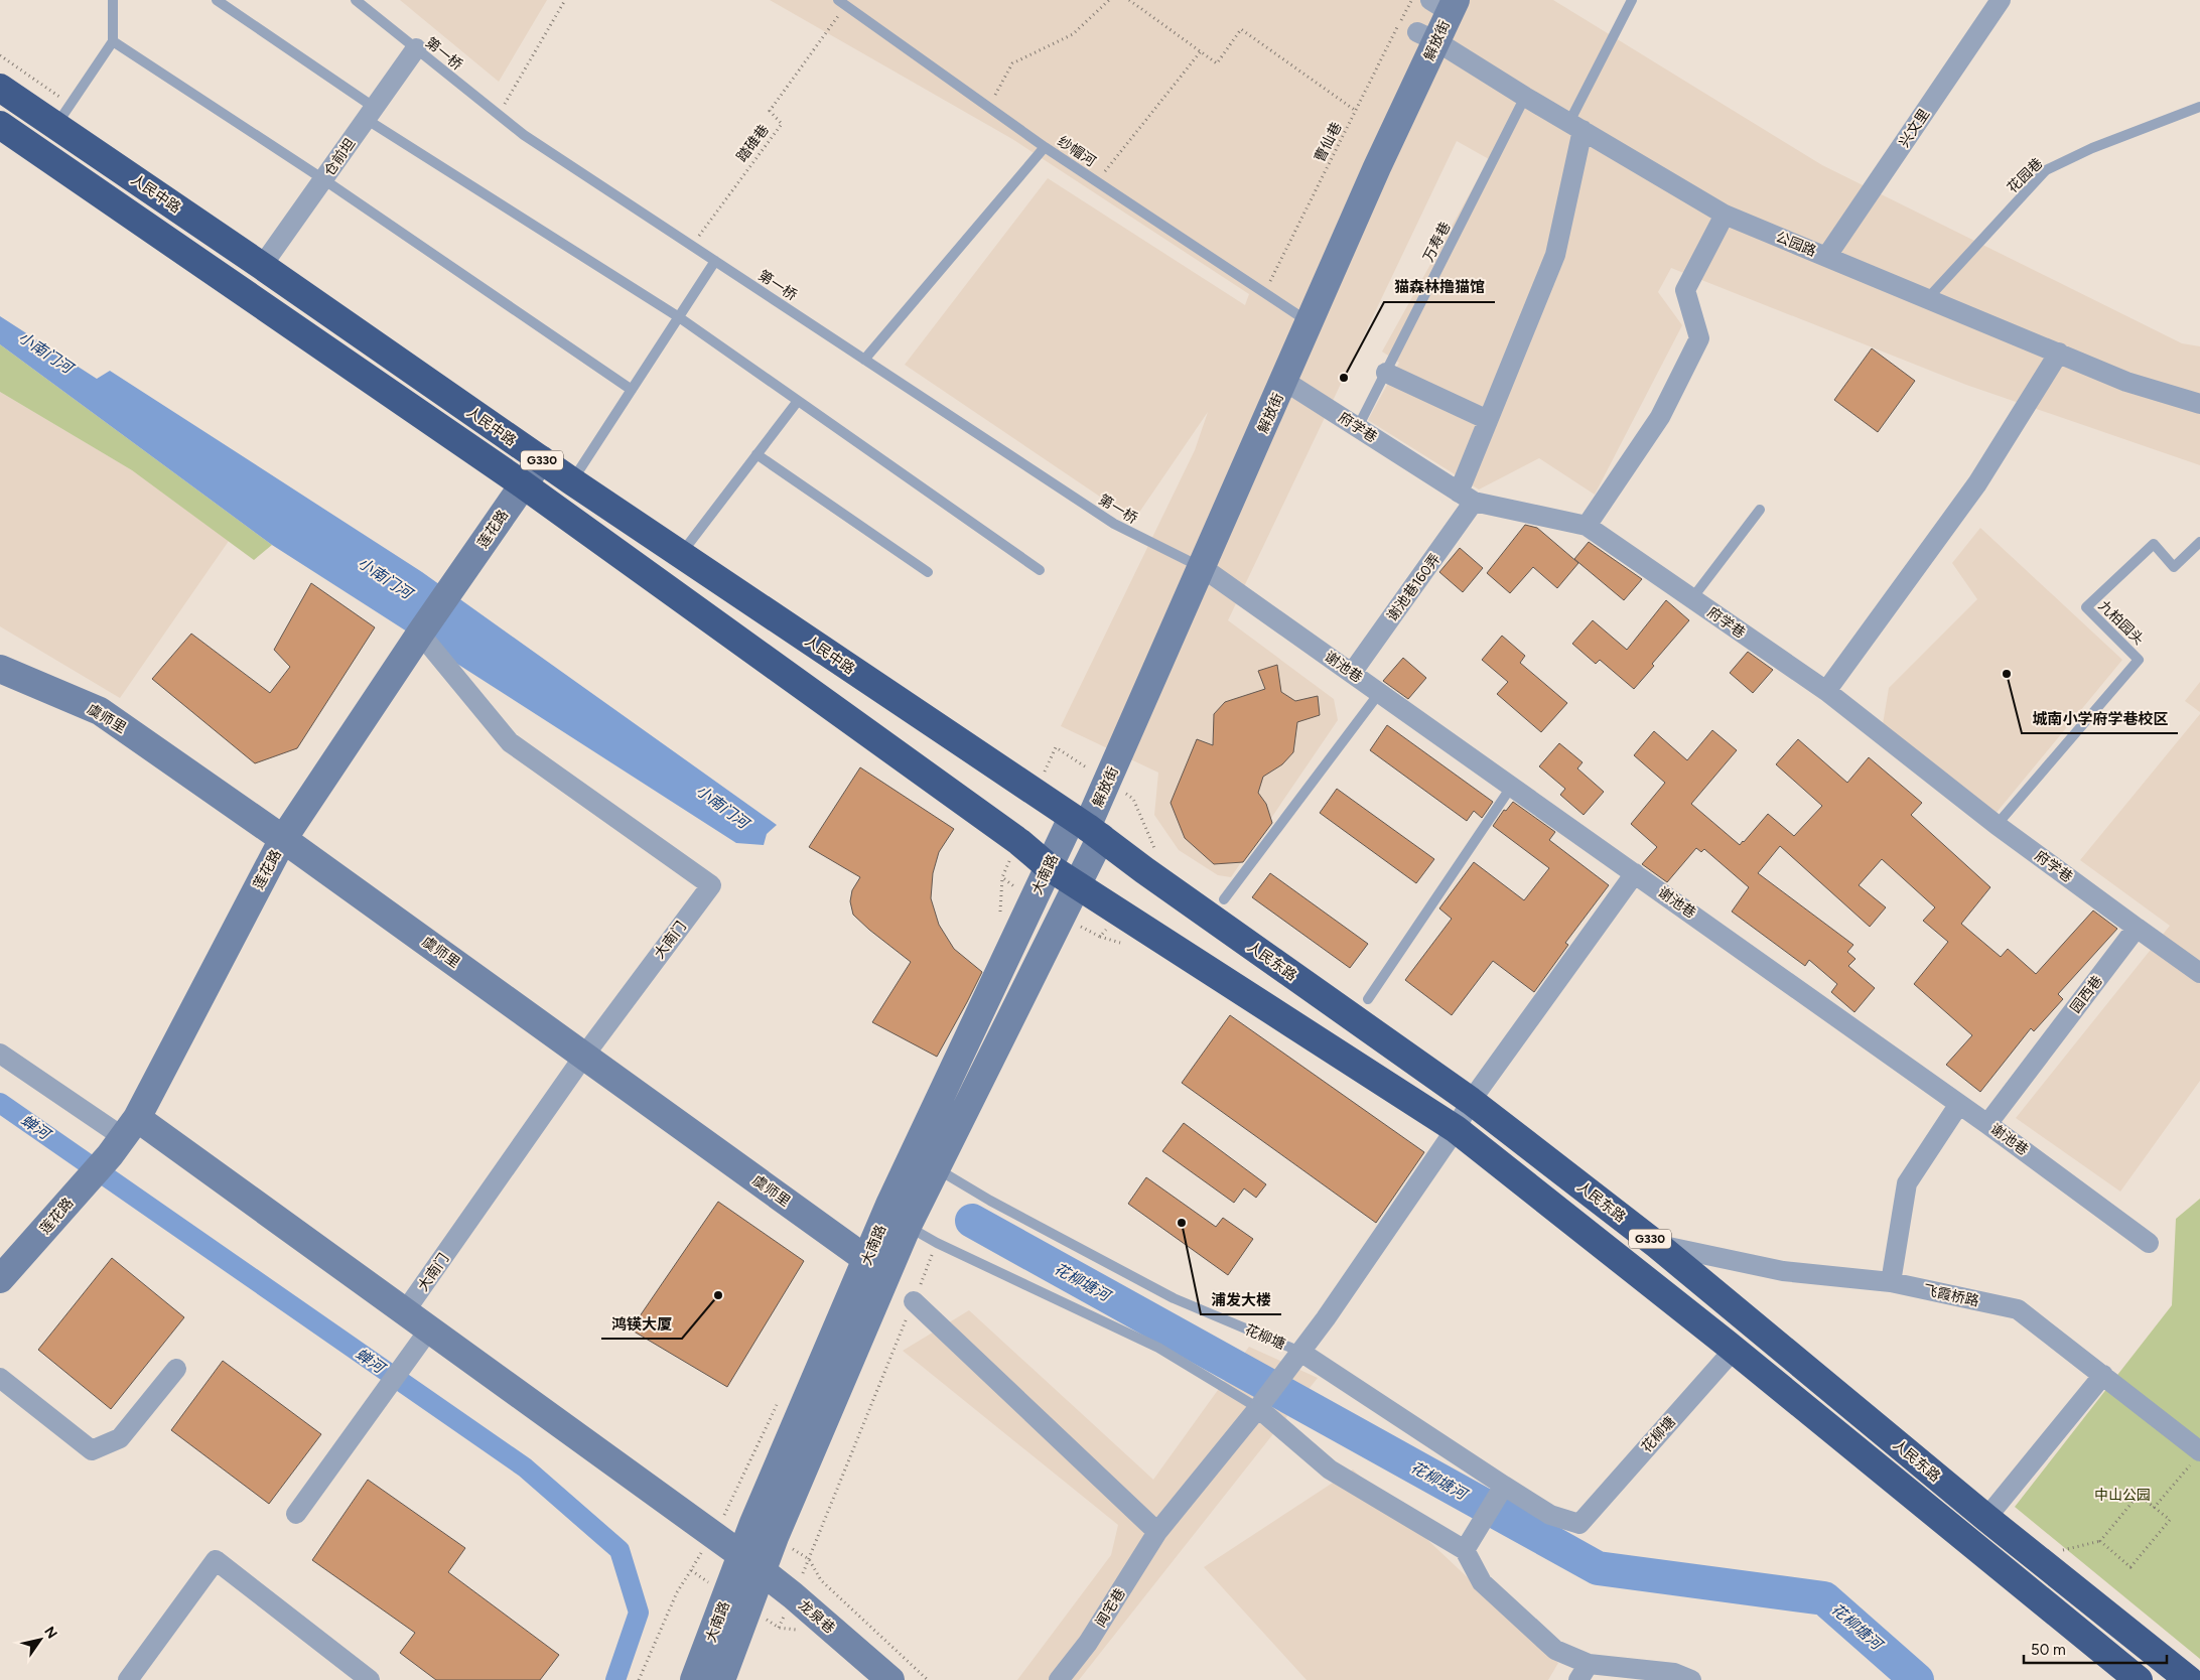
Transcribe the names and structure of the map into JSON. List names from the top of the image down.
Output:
{
  "streets": {
    "highway": ["人民中路", "G330", "人民东路"],
    "street": [
      "解放街",
      "兴文里",
      "仓前坦",
      "公园路",
      "府学巷",
      "莲花路",
      "谢池巷160弄",
      "谢池巷",
      "虞师里",
      "大南路",
      "大南门",
      "园西巷",
      "飞霞桥路",
      "花柳塘",
      "闻宅巷",
      "龙泉巷"
    ],
    "lane": [
      "第一桥",
      "纱帽河",
      "花园巷",
      "万寿巷",
      "九柏园头"
    ],
    "path": ["曹仙巷", "踏碓巷"]
  },
  "crossings": [
    ["解放街", "第一桥"],
    ["解放街", "纱帽河"],
    ["解放街", "人民中路"],
    ["解放街", "公园路"],
    ["解放街", "府学巷"],
    ["解放街", "谢池巷"],
    ["解放街", "大南路"],
    ["解放街", "人民东路"],
    ["第一桥", "踏碓巷"],
    ["第一桥", "仓前坦"],
    ["第一桥", "谢池巷"],
    ["兴文里", "公园路"],
    ["曹仙巷", "纱帽河"],
    ["踏碓巷", "纱帽河"],
    ["仓前坦", "人民中路"],
    ["花园巷", "公园路"],
    ["人民中路", "莲花路"],
    ["人民中路", "大南路"],
    ["人民中路", "人民东路"],
    ["万寿巷", "公园路"],
    ["万寿巷", "府学巷"],
    ["公园路", "谢池巷160弄"],
    ["府学巷", "谢池巷160弄"],
    ["府学巷", "九柏园头"],
    ["府学巷", "园西巷"],
    ["G330", "莲花路"],
    ["G330", "大南路"],
    ["G330", "花柳塘"],
    ["G330", "闻宅巷"],
    ["莲花路", "虞师里"],
    ["莲花路", "大南门"],
    ["谢池巷160弄", "谢池巷"],
    ["谢池巷", "园西巷"],
    ["谢池巷", "闻宅巷"],
    ["虞师里", "大南路"],
    ["虞师里", "大南门"],
    ["大南路", "人民东路"],
    ["大南路", "花柳塘"],
    ["大南路", "龙泉巷"],
    ["人民东路", "飞霞桥路"],
    ["人民东路", "闻宅巷"],
    ["花柳塘", "闻宅巷"]
  ],
  "water": ["小南门河", "蝉河", "花柳塘河"],
  "parks": ["中山公园"],
  "places": [
    "猫森林撸猫馆",
    "城南小学府学巷校区",
    "浦发大楼",
    "鸿锳大厦"
  ],
  "scale_bar": "50 m",
  "north": "top right"
}
